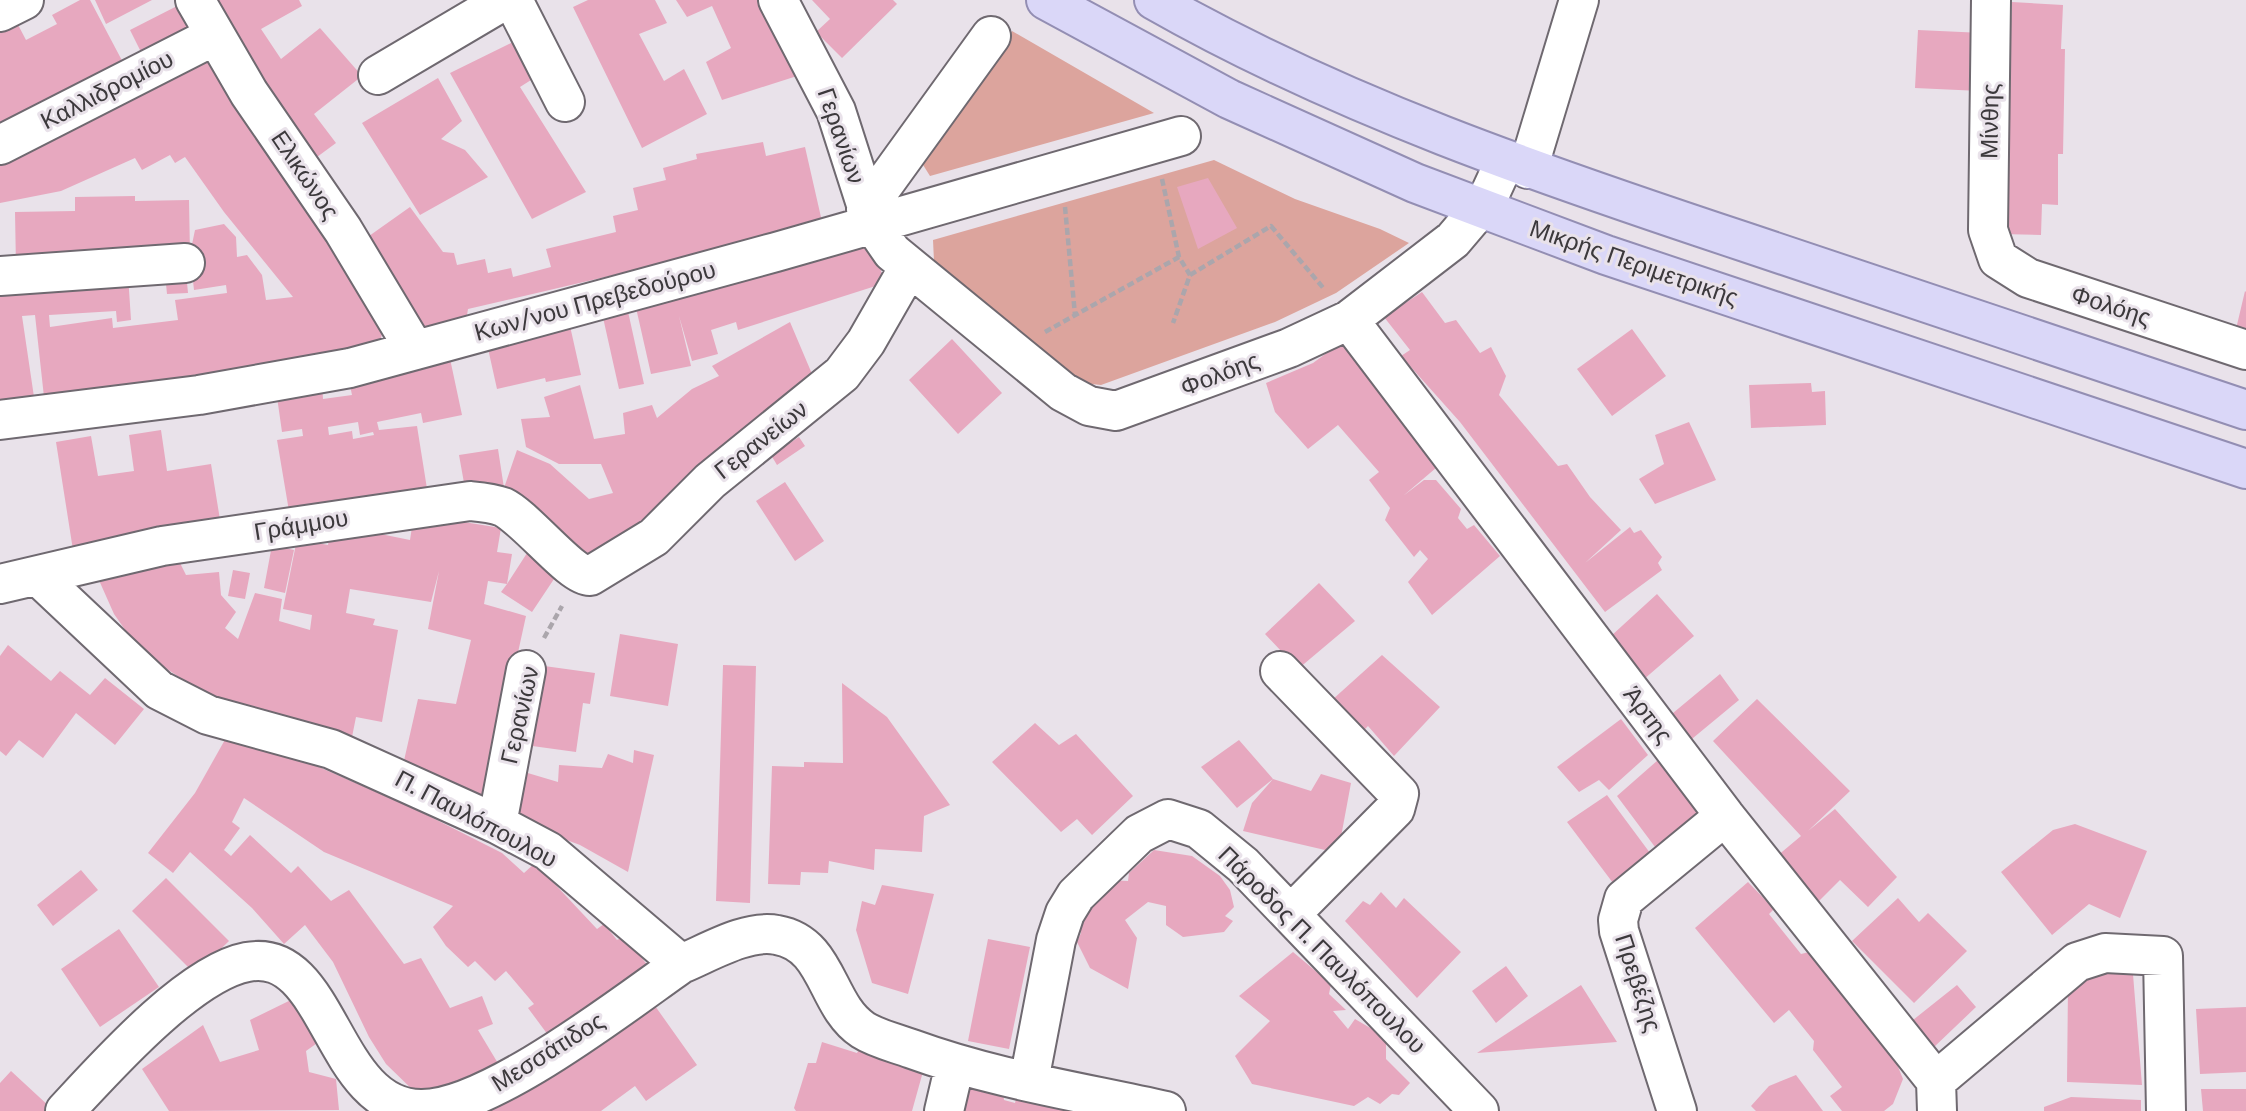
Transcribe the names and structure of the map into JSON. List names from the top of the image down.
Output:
{
  "streets": {
    "main road": ["Μικρής Περιμετρικής"],
    "street": [
      "Καλλιδρομίου",
      "Μίνθης",
      "Γερανίων",
      "Ελικώνος",
      "Κων/νου Πρεβεδούρου",
      "Φολόης",
      "Γερανείων",
      "Γράμμου",
      "Άρτης",
      "Π. Παυλόπουλου",
      "Πάροδος Π. Παυλόπουλου",
      "Πρεβέζης",
      "Μεσσάτιδος"
    ]
  },
  "crossings": [
    ["Καλλιδρομίου", "Ελικώνος"],
    ["Μίνθης", "Φολόης"],
    ["Γερανίων", "Κων/νου Πρεβεδούρου"],
    ["Γερανίων", "Φολόης"],
    ["Γερανίων", "Γερανείων"],
    ["Γερανίων", "Γράμμου"],
    ["Γερανίων", "Π. Παυλόπουλου"],
    ["Ελικώνος", "Κων/νου Πρεβεδούρου"],
    ["Μικρής Περιμετρικής", "Φολόης"],
    ["Φολόης", "Γερανείων"],
    ["Φολόης", "Άρτης"],
    ["Γερανείων", "Γράμμου"],
    ["Γράμμου", "Π. Παυλόπουλου"],
    ["Άρτης", "Πρεβέζης"],
    ["Π. Παυλόπουλου", "Μεσσάτιδος"]
  ]
}
